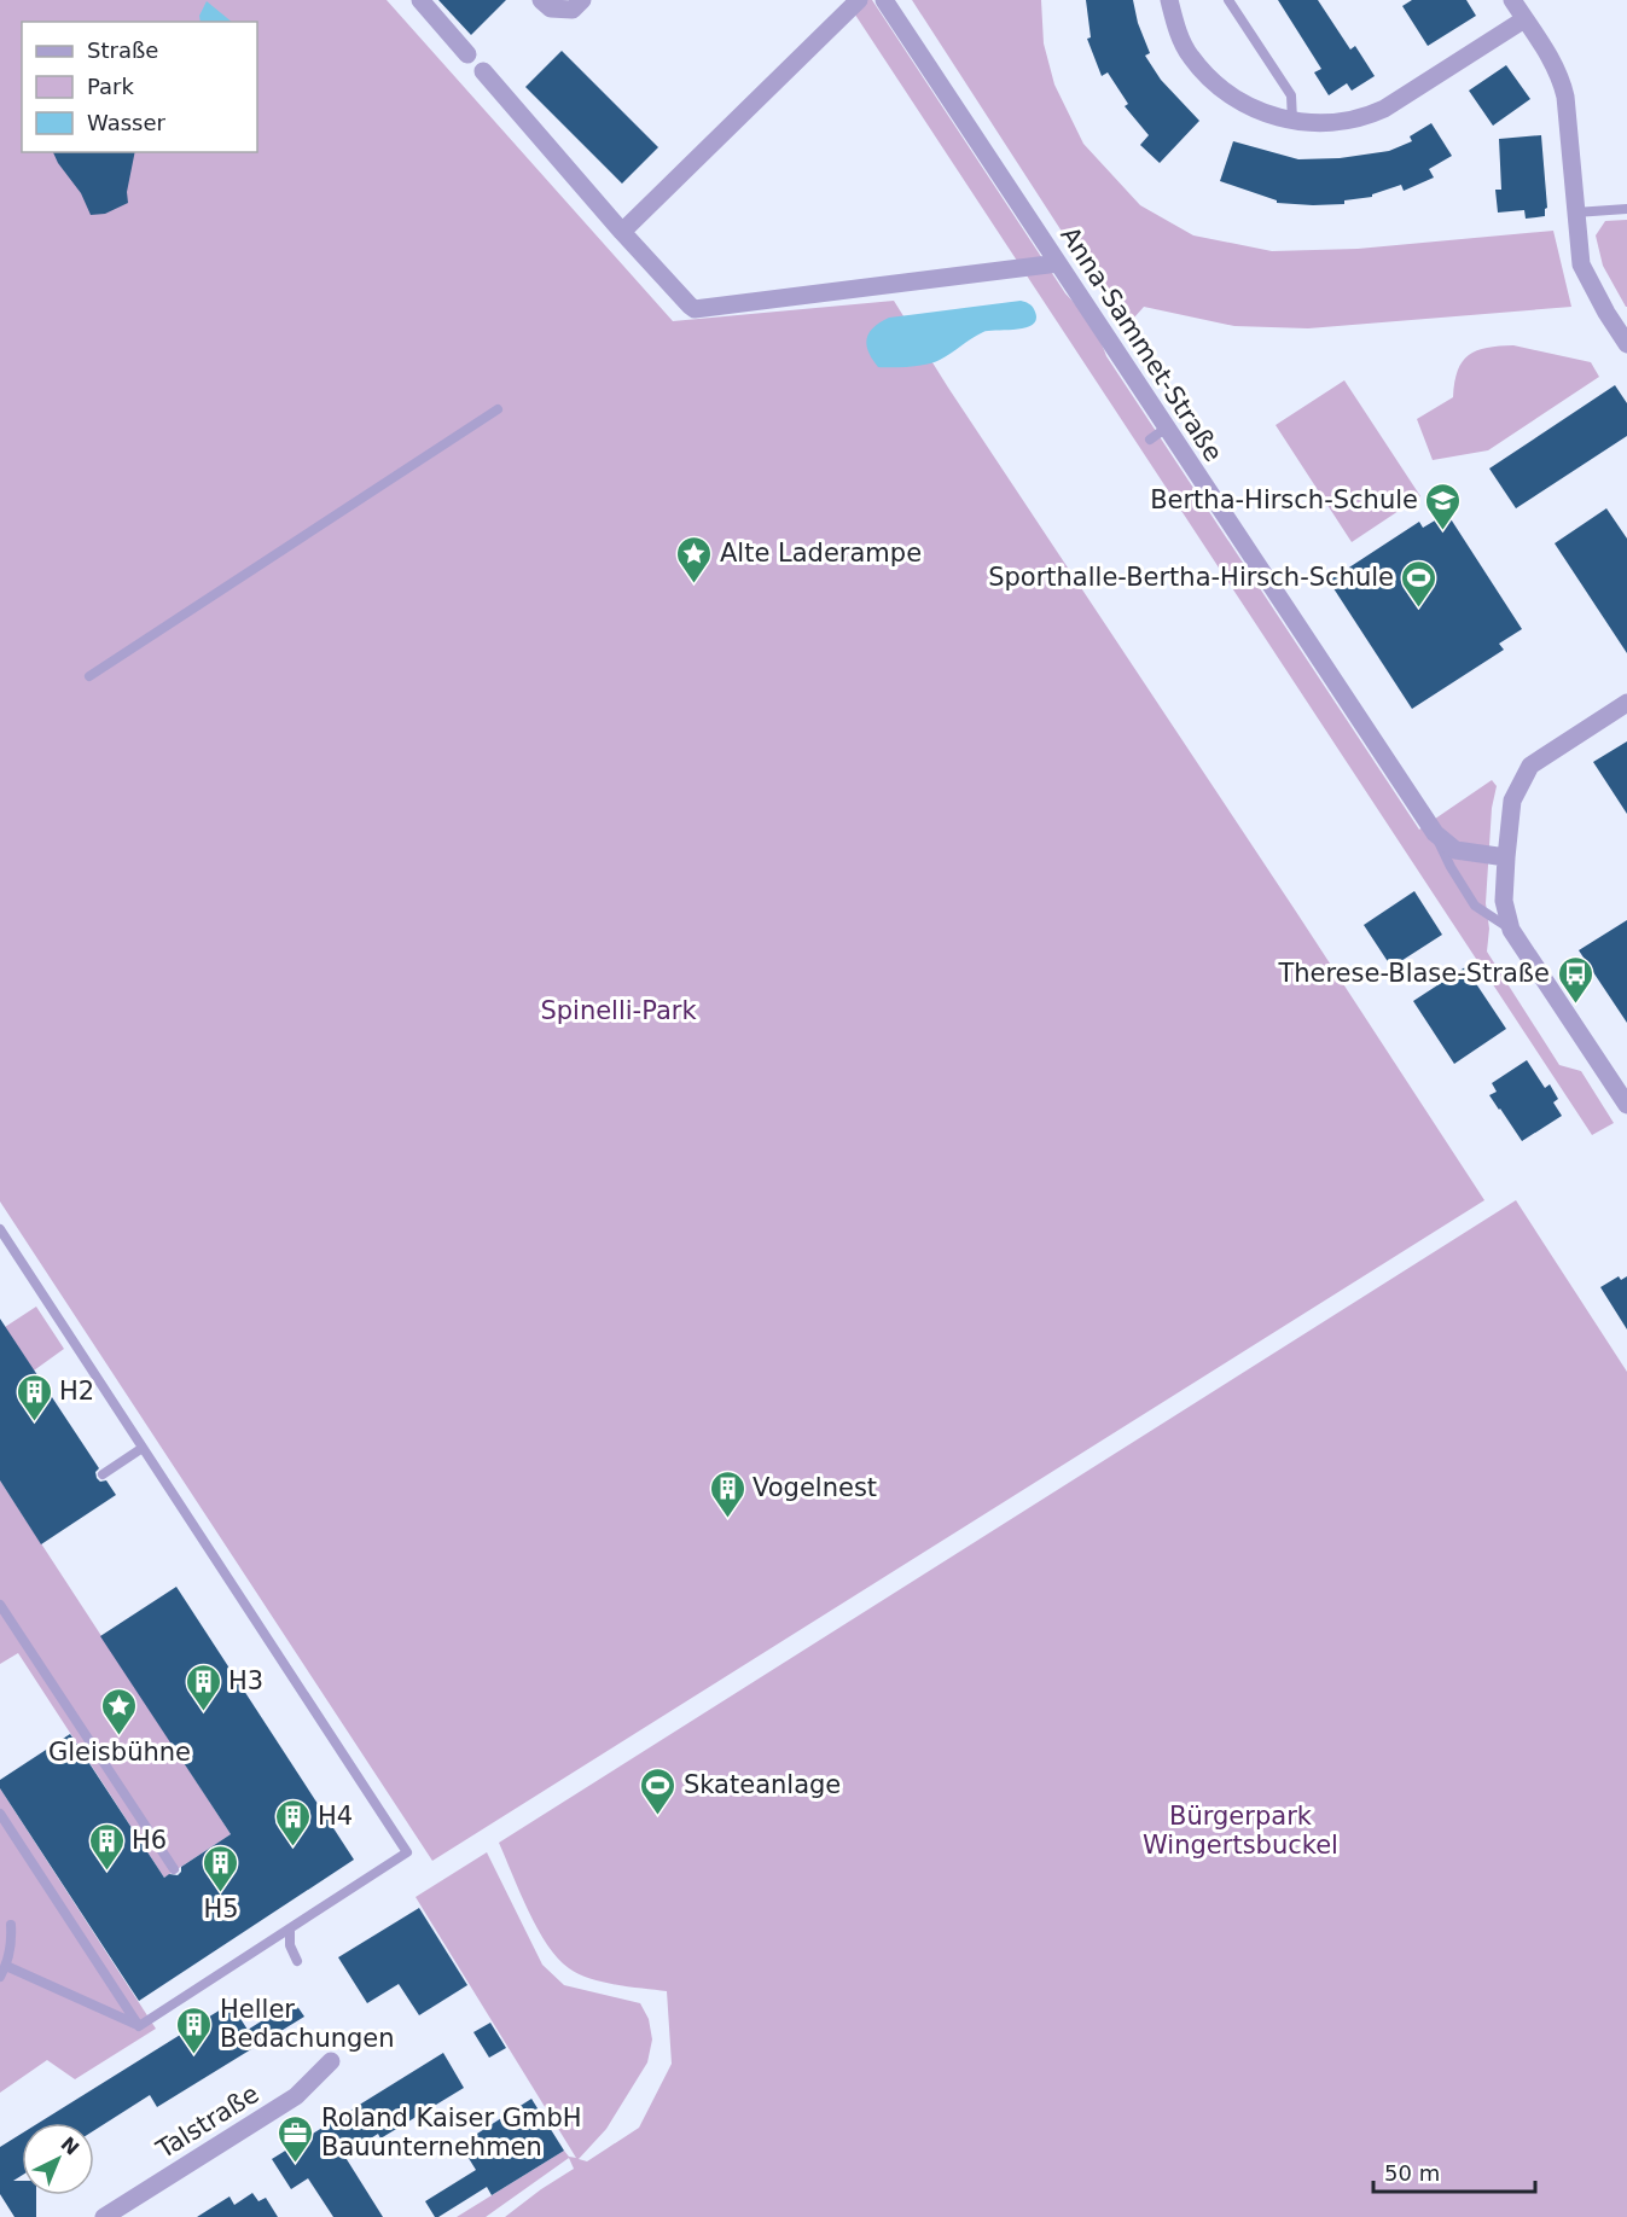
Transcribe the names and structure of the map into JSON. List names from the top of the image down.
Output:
{
  "streets": {
    "street": ["Anna-Sammet-Straße", "Talstraße"]
  },
  "parks": ["Spinelli-Park", "Bürgerpark Wingertsbuckel"],
  "places": {
    "school or university": ["Bertha-Hirsch-Schule"],
    "place": ["Alte Laderampe", "Gleisbühne"],
    "sports": ["Sporthalle-Bertha-Hirsch-Schule", "Skateanlage"],
    "bus stop": ["Therese-Blase-Straße"],
    "building": [
      "H2",
      "Vogelnest",
      "H3",
      "H4",
      "H6",
      "H5",
      "Heller Bedachungen"
    ],
    "office": ["Roland Kaiser GmbH Bauunternehmen"]
  },
  "legend": ["Straße", "Park", "Wasser"],
  "scale_bar": "50 m",
  "north": "top right"
}
